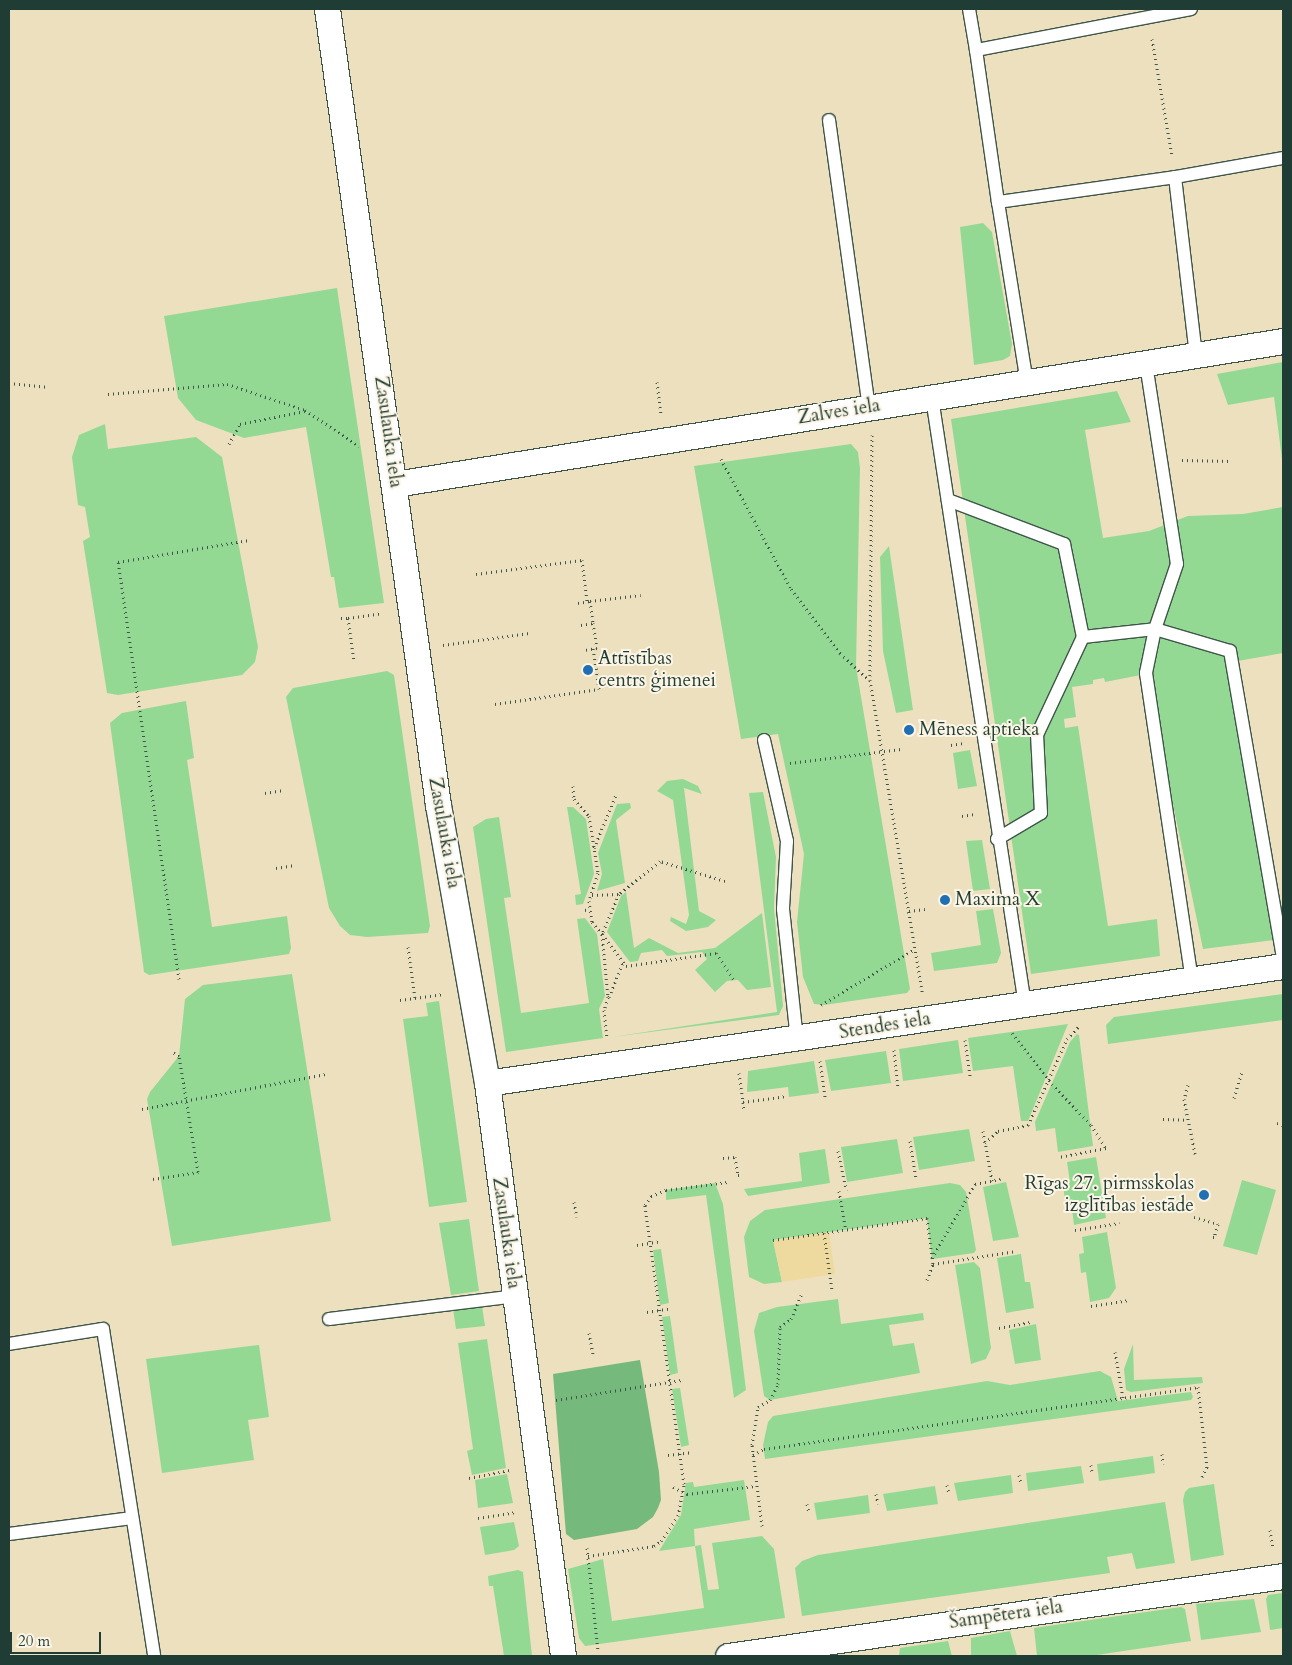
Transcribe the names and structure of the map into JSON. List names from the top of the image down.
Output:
{
  "streets": {
    "street": [
      "Zalves iela",
      "Zasulauka iela",
      "Stendes iela",
      "Šampētera iela"
    ]
  },
  "crossings": [
    ["Zalves iela", "Zasulauka iela"],
    ["Zasulauka iela", "Stendes iela"]
  ],
  "places": [
    "Attīstības centrs ģimenei",
    "Mēness aptieka",
    "Maxima X",
    "Rīgas 27. pirmsskolas izglītības iestāde"
  ],
  "scale_bar": "20 m"
}
